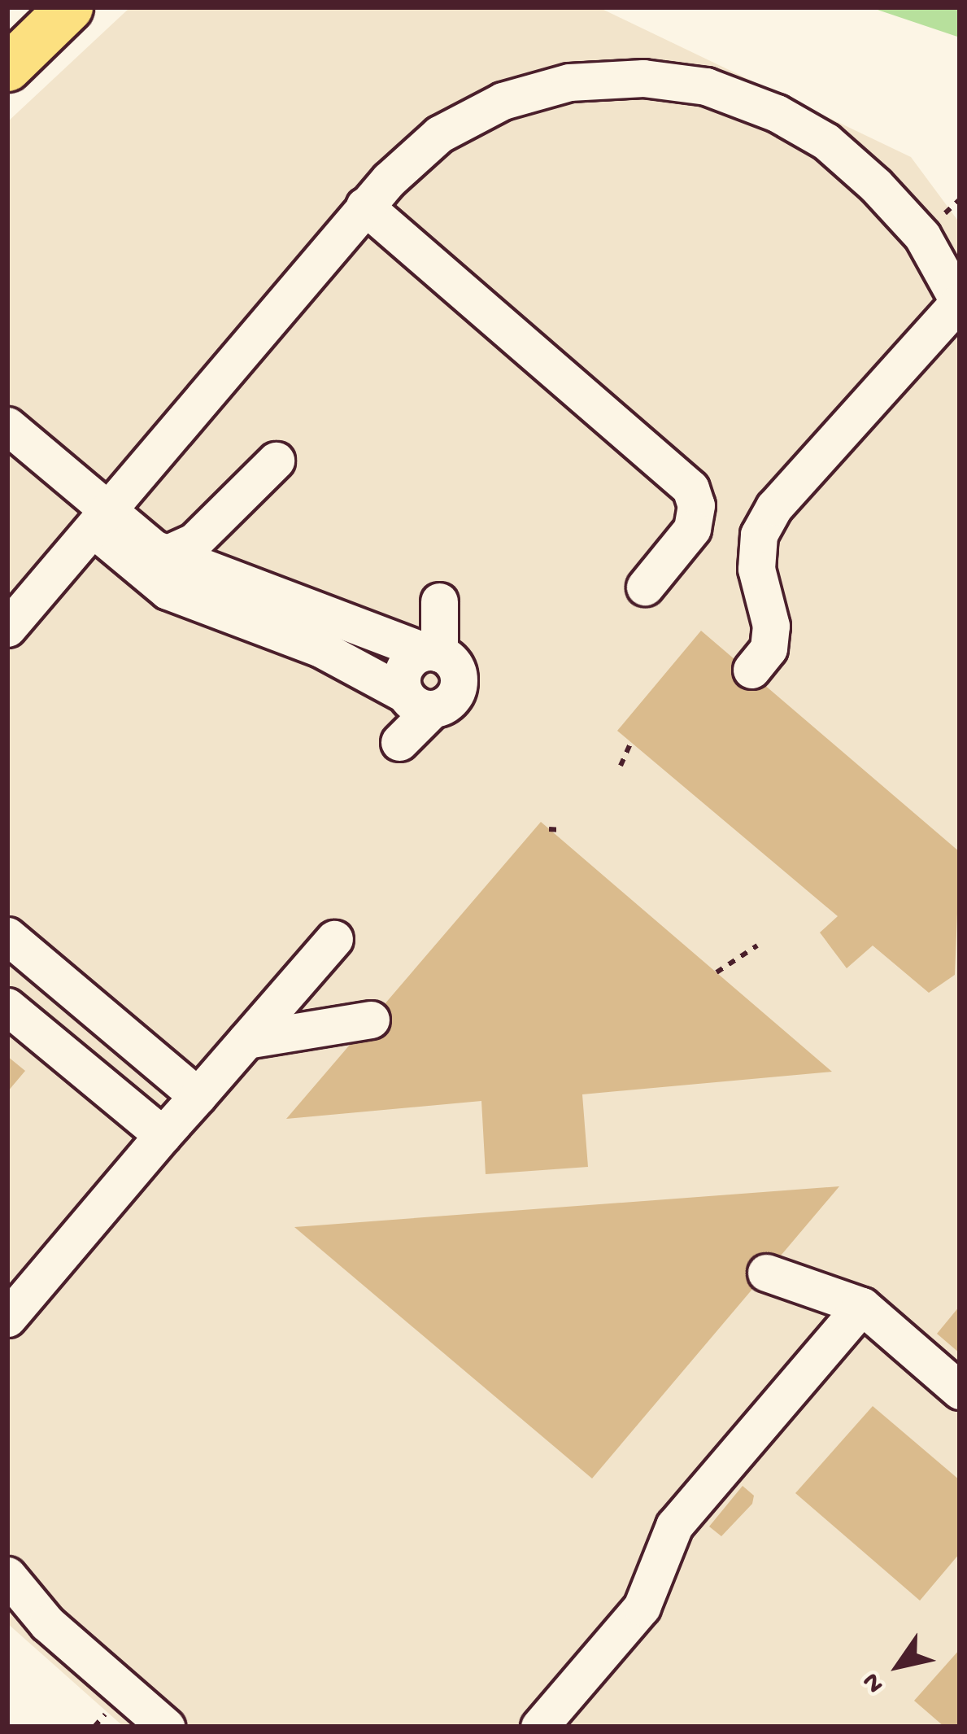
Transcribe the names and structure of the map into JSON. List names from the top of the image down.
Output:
{
  "north": "bottom left"
}
